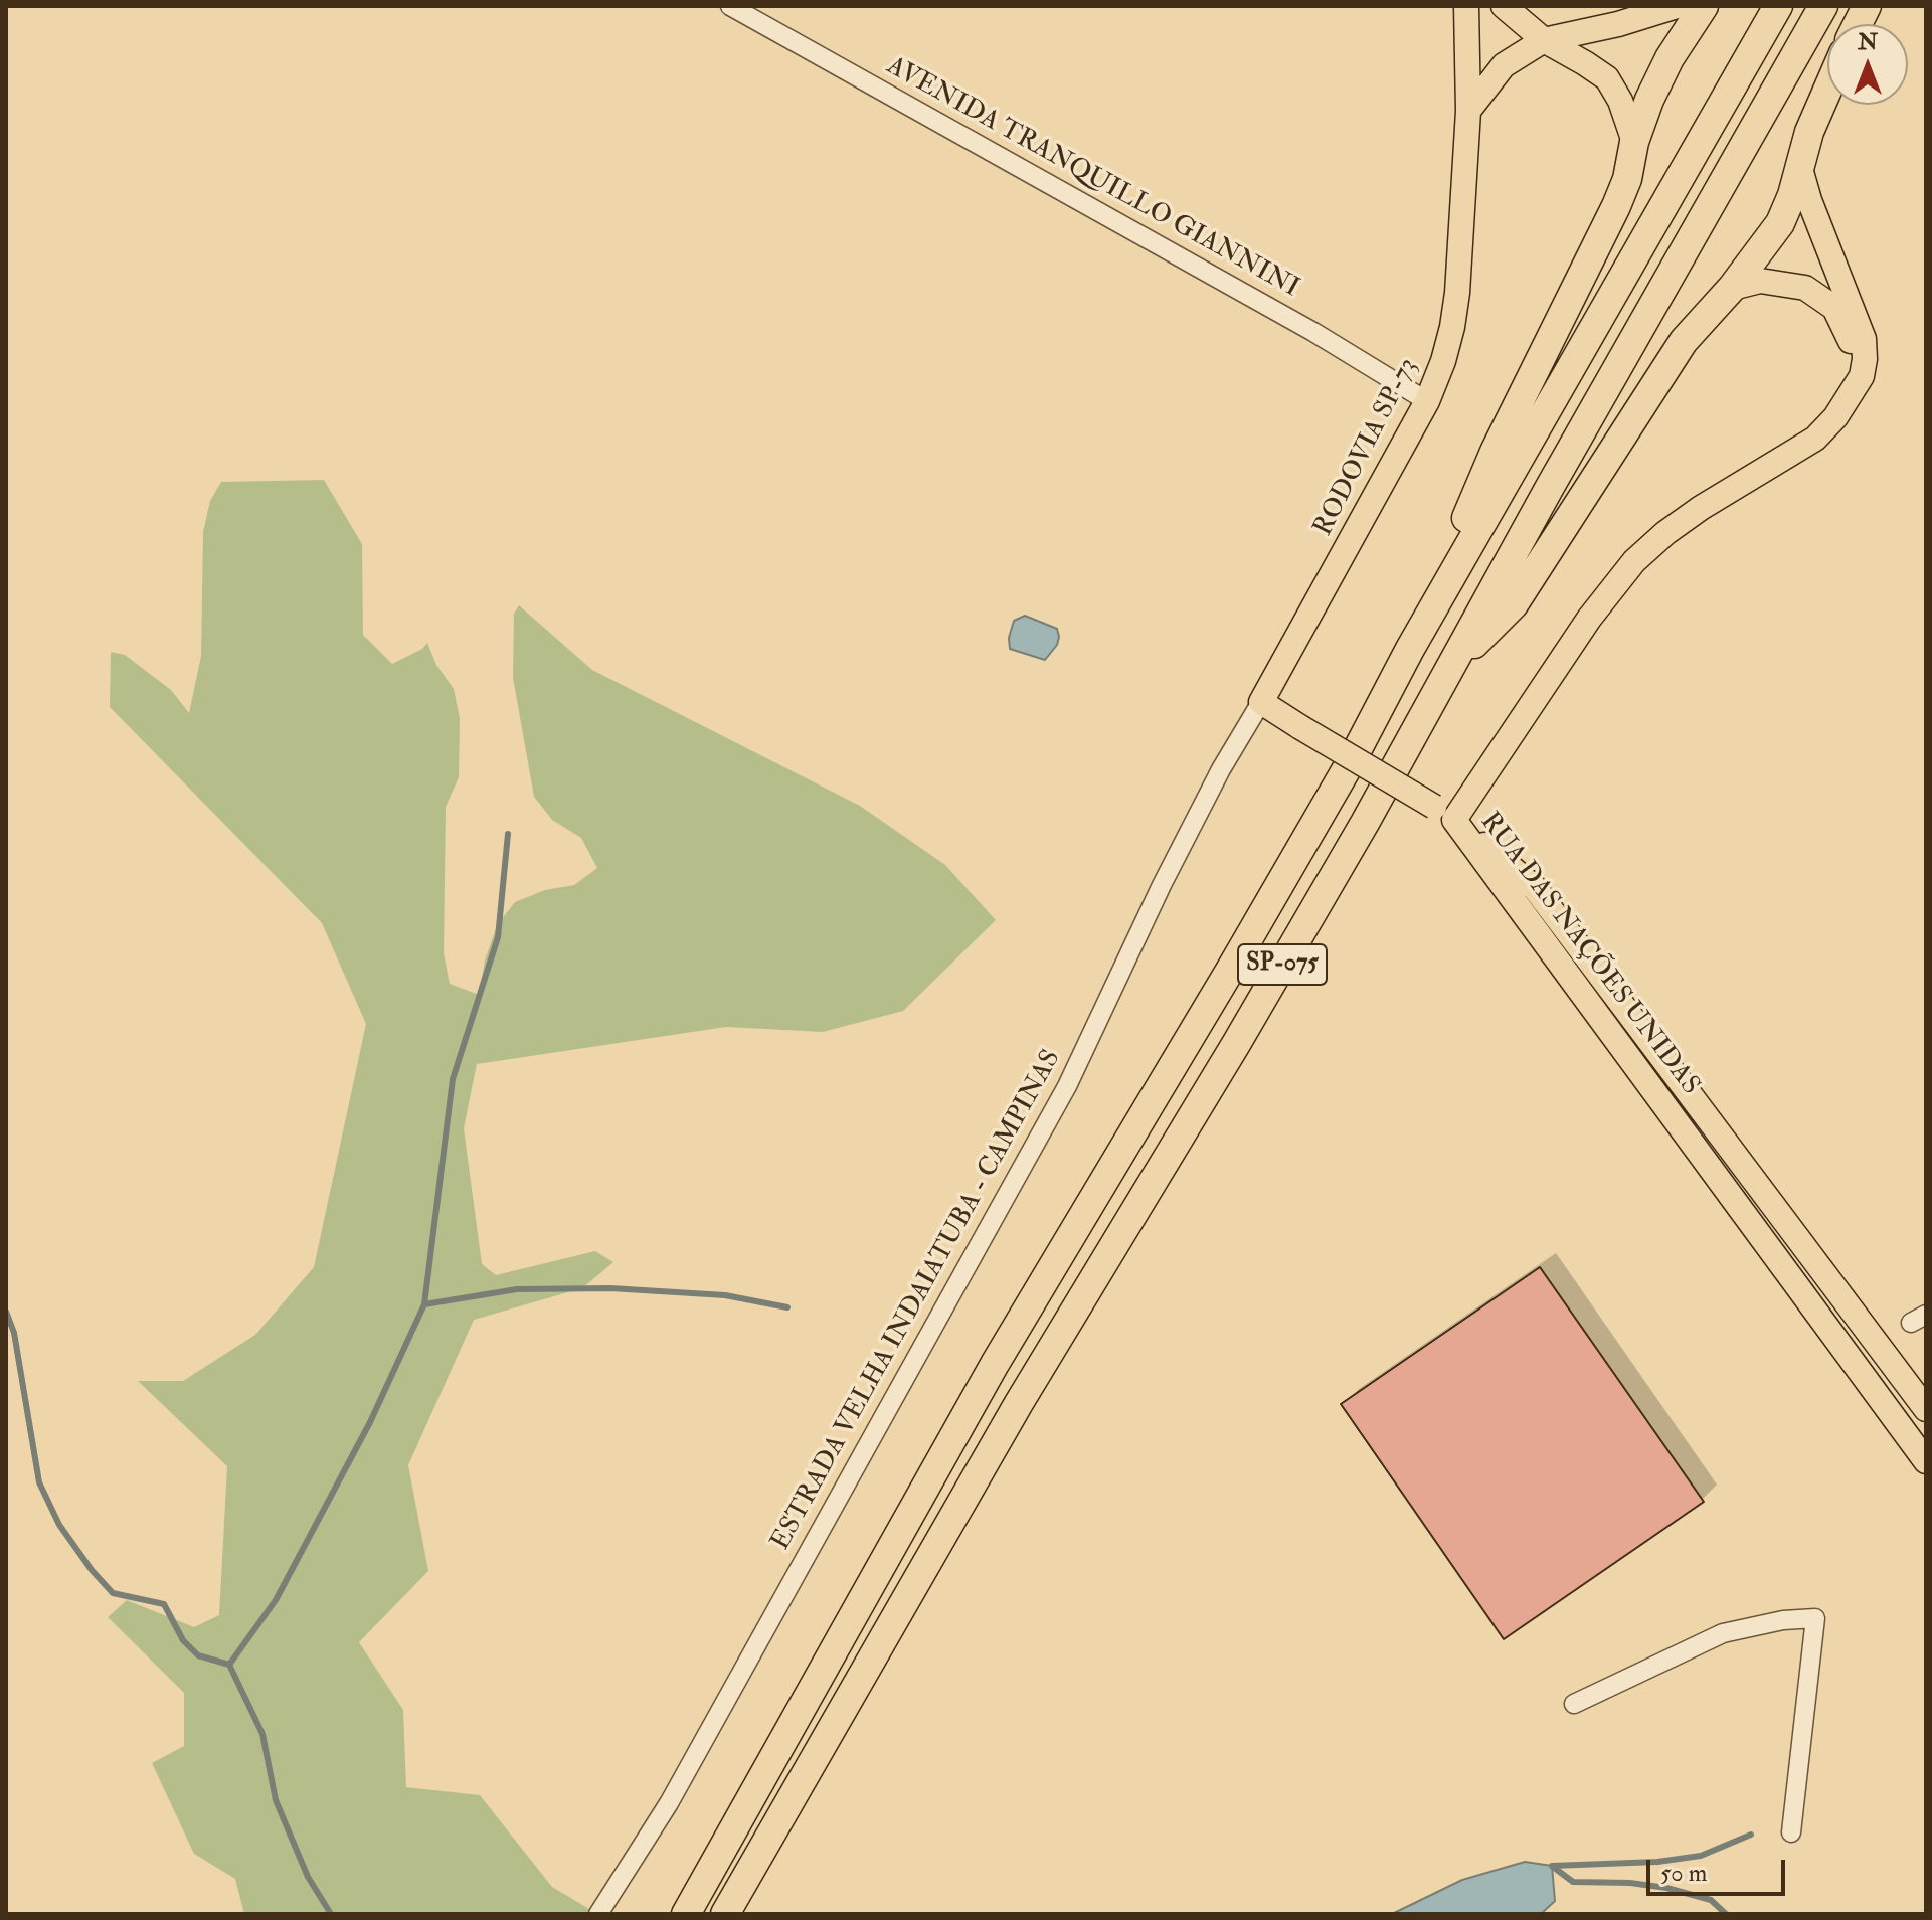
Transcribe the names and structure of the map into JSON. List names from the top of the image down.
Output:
{
  "streets": {
    "highway": ["SP-075"],
    "main road": ["RODOVIA SP-73", "RUA DAS NAÇÕES UNIDAS"],
    "street": ["AVENIDA TRANQUILLO GIANNINI", "ESTRADA VELHA INDAIATUBA - CAMPINAS"]
  },
  "crossings": [
    ["AVENIDA TRANQUILLO GIANNINI", "RODOVIA SP-73"],
    ["RODOVIA SP-73", "ESTRADA VELHA INDAIATUBA - CAMPINAS"]
  ],
  "scale_bar": "50 m",
  "north": "top"
}
